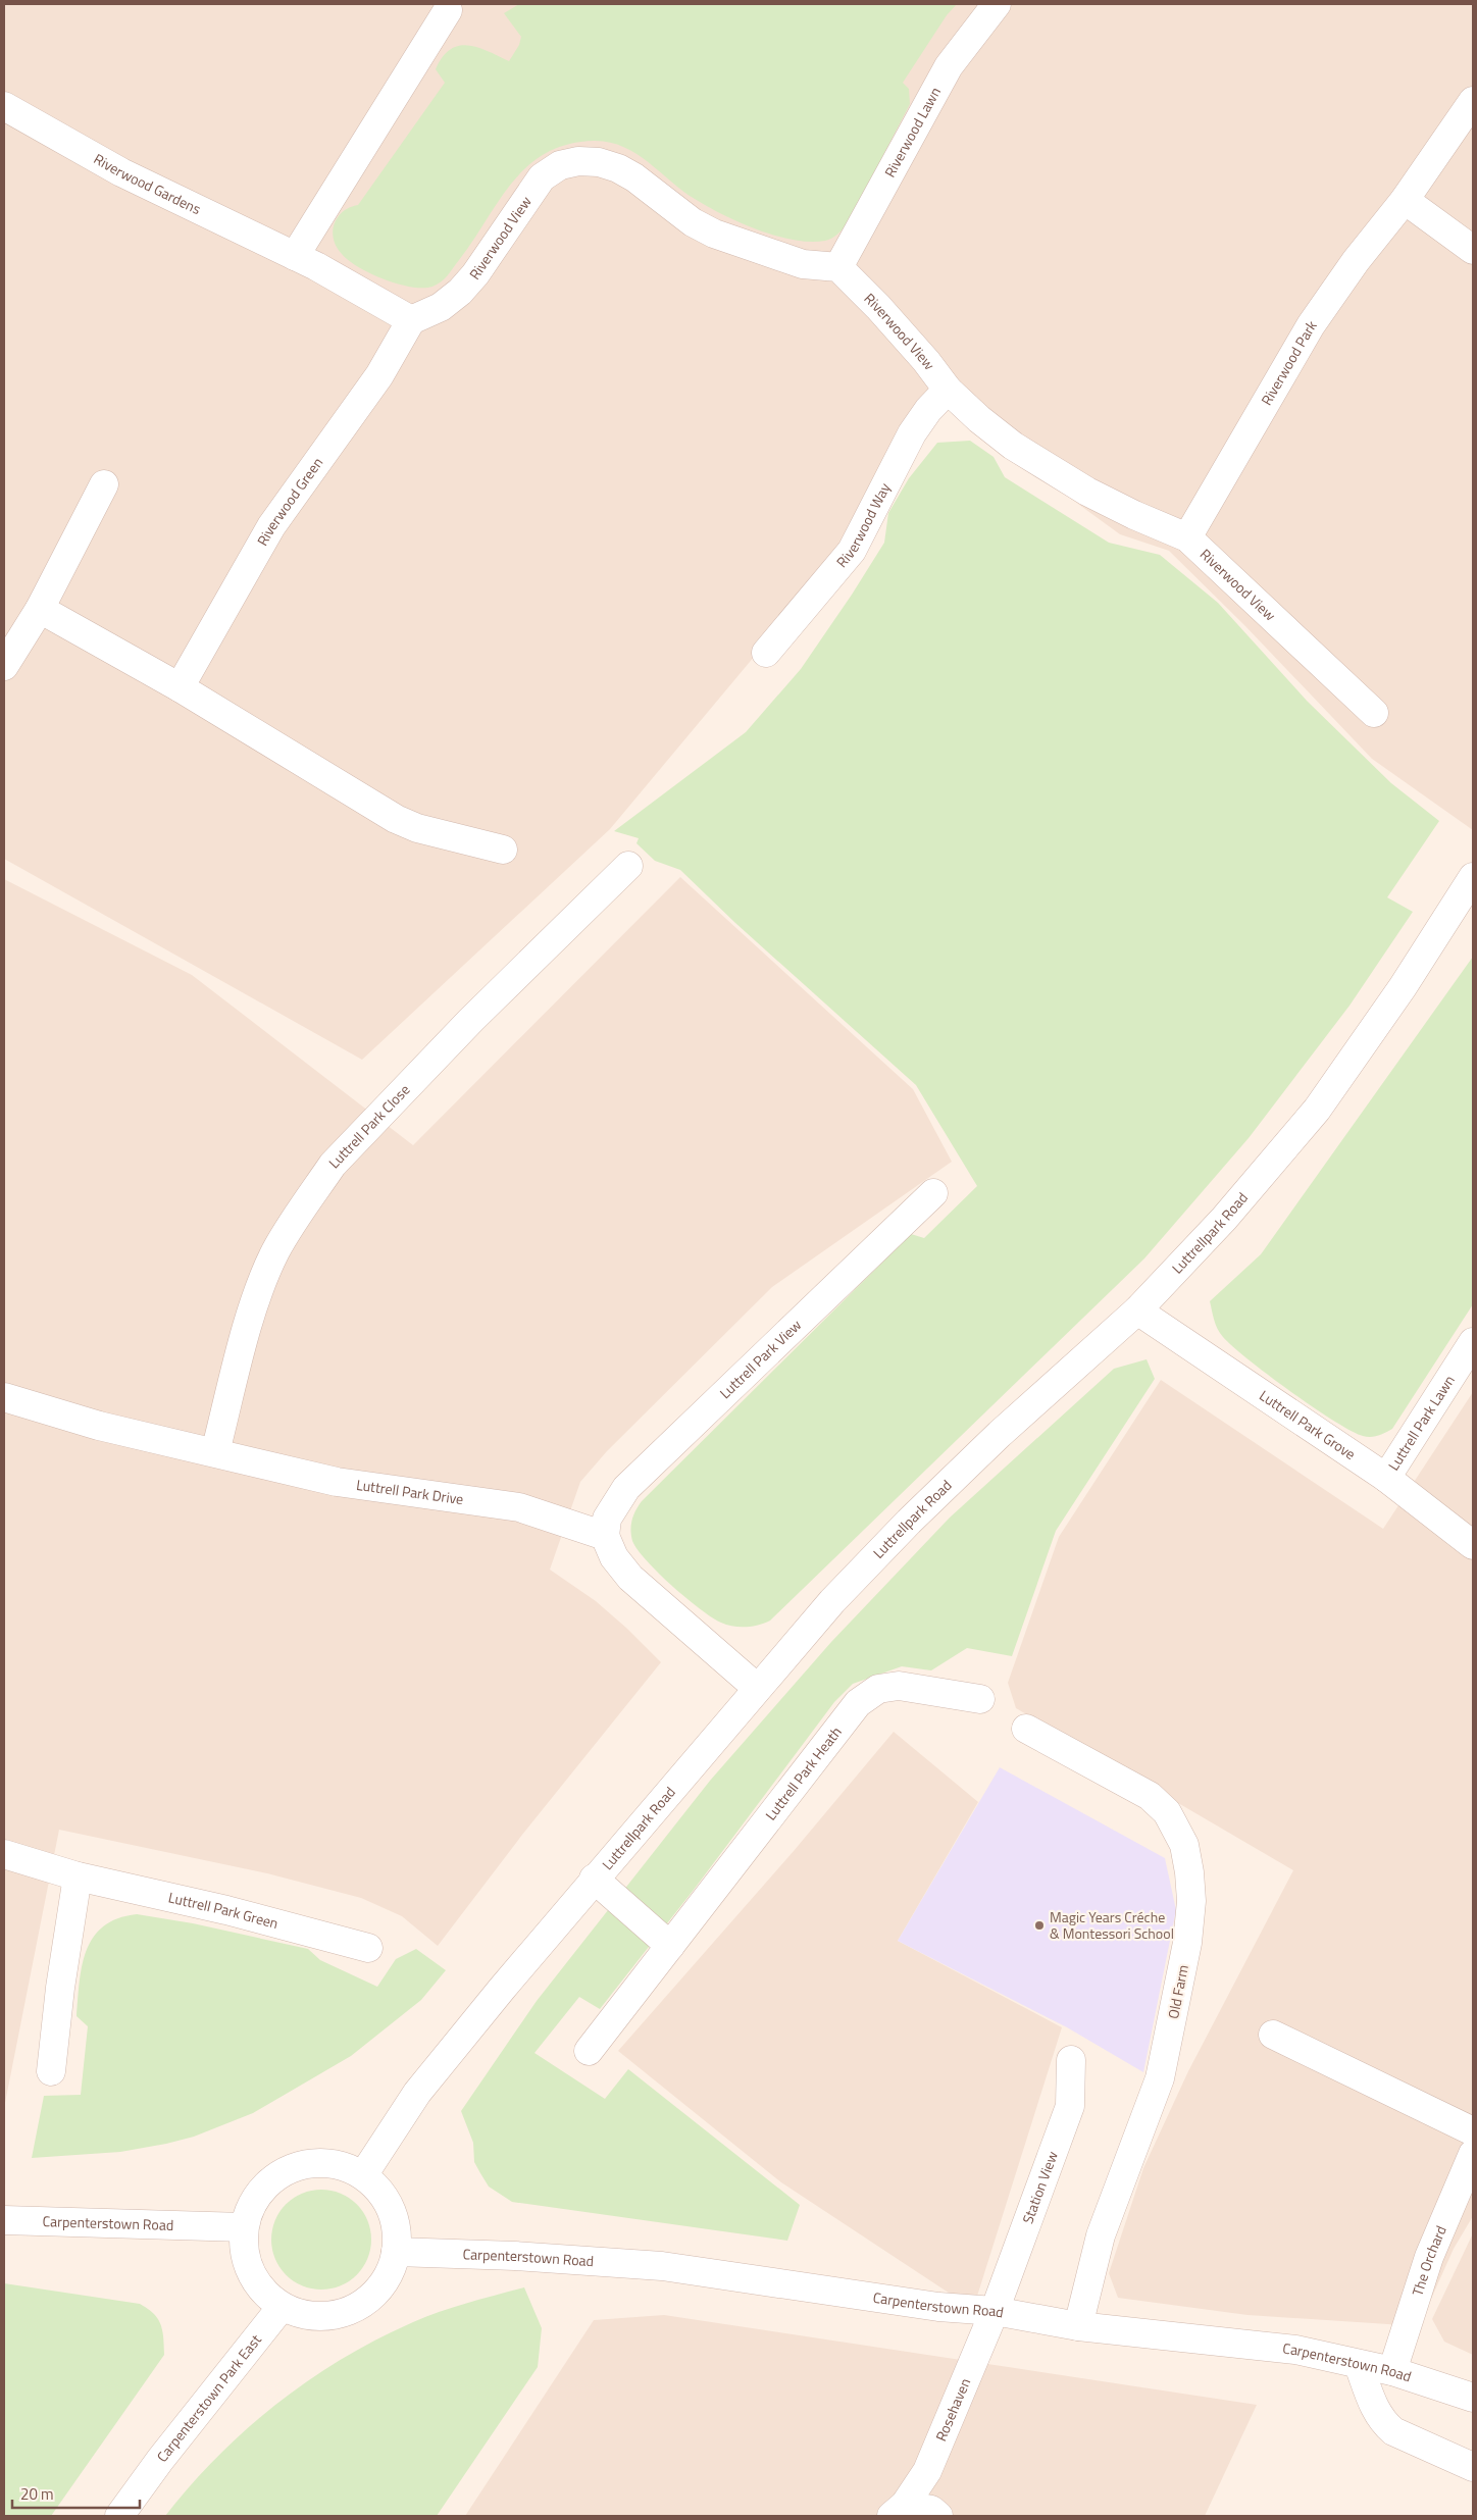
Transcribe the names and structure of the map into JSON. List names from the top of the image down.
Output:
{
  "streets": {
    "street": [
      "Riverwood Lawn",
      "Riverwood Gardens",
      "Riverwood View",
      "Riverwood Park",
      "Riverwood Green",
      "Riverwood Way",
      "Luttrell Park Close",
      "Luttrellpark Road",
      "Luttrell Park View",
      "Luttrell Park Lawn",
      "Luttrell Park Grove",
      "Luttrell Park Drive",
      "Luttrell Park Heath",
      "Luttrell Park Green",
      "Old Farm",
      "Station View",
      "Carpenterstown Road",
      "The Orchard",
      "Carpenterstown Park East",
      "Rosehaven"
    ]
  },
  "crossings": [
    ["Riverwood Lawn", "Riverwood View"],
    ["Riverwood Gardens", "Riverwood View"],
    ["Riverwood Gardens", "Riverwood Green"],
    ["Riverwood View", "Riverwood Park"],
    ["Riverwood View", "Riverwood Green"],
    ["Riverwood View", "Riverwood Way"],
    ["Luttrell Park Close", "Luttrell Park Drive"],
    ["Luttrellpark Road", "Luttrell Park Grove"],
    ["Luttrellpark Road", "Carpenterstown Road"],
    ["Luttrellpark Road", "Carpenterstown Park East"],
    ["Luttrell Park View", "Luttrell Park Drive"],
    ["Luttrell Park Lawn", "Luttrell Park Grove"],
    ["Old Farm", "Carpenterstown Road"],
    ["Station View", "Carpenterstown Road"],
    ["Station View", "Rosehaven"],
    ["Carpenterstown Road", "The Orchard"],
    ["Carpenterstown Road", "Carpenterstown Park East"],
    ["Carpenterstown Road", "Rosehaven"]
  ],
  "places": ["Magic Years Créche & Montessori School"],
  "scale_bar": "20 m"
}
